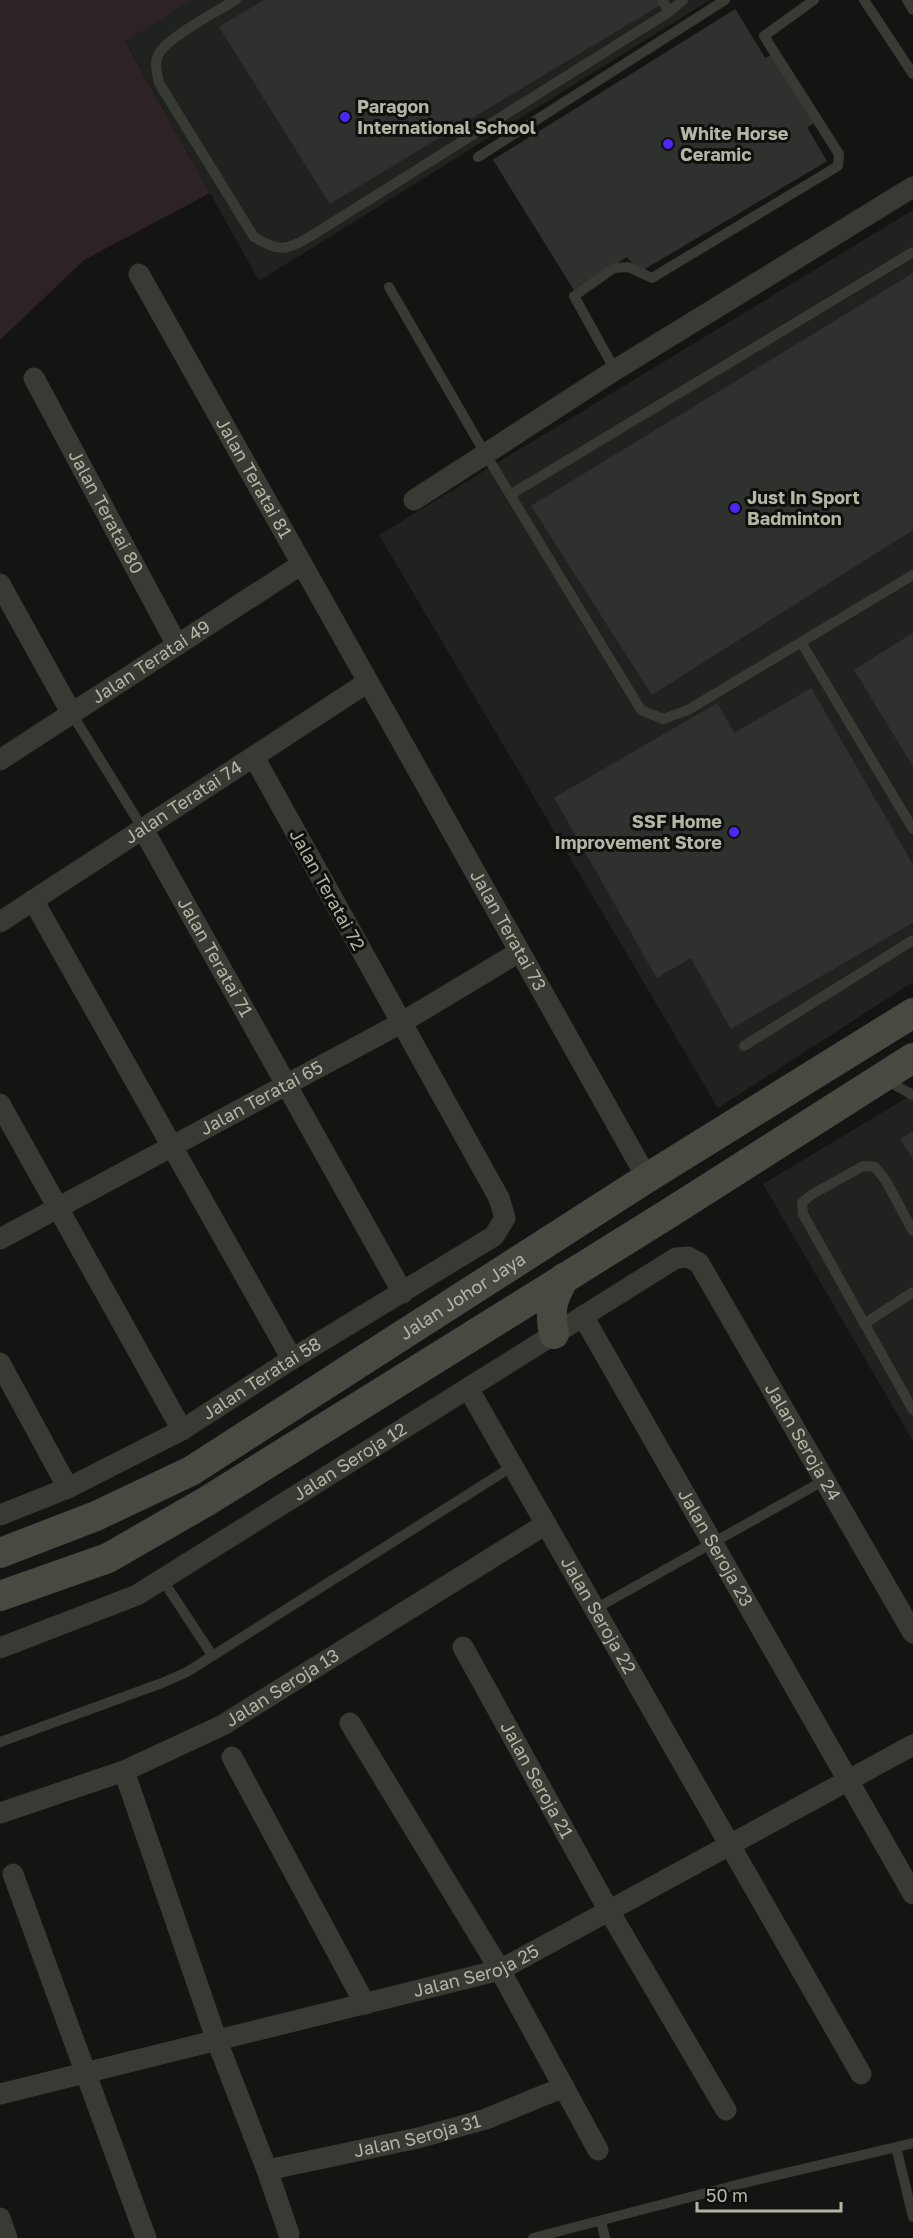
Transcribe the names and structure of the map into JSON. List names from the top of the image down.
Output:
{
  "streets": {
    "main road": ["Jalan Johor Jaya"],
    "street": [
      "Jalan Teratai 81",
      "Jalan Teratai 80",
      "Jalan Teratai 49",
      "Jalan Teratai 74",
      "Jalan Teratai 72",
      "Jalan Teratai 73",
      "Jalan Teratai 71",
      "Jalan Teratai 65",
      "Jalan Teratai 58",
      "Jalan Seroja 24",
      "Jalan Seroja 12",
      "Jalan Seroja 23",
      "Jalan Seroja 22",
      "Jalan Seroja 13",
      "Jalan Seroja 21",
      "Jalan Seroja 25",
      "Jalan Seroja 31"
    ]
  },
  "crossings": [
    ["Jalan Teratai 81", "Jalan Teratai 49"],
    ["Jalan Teratai 81", "Jalan Teratai 74"],
    ["Jalan Teratai 81", "Jalan Teratai 73"],
    ["Jalan Teratai 80", "Jalan Teratai 49"],
    ["Jalan Teratai 74", "Jalan Teratai 72"],
    ["Jalan Teratai 74", "Jalan Teratai 73"],
    ["Jalan Teratai 74", "Jalan Teratai 71"],
    ["Jalan Teratai 72", "Jalan Teratai 65"],
    ["Jalan Teratai 72", "Jalan Teratai 58"],
    ["Jalan Teratai 73", "Jalan Teratai 65"],
    ["Jalan Teratai 73", "Jalan Johor Jaya"],
    ["Jalan Teratai 71", "Jalan Teratai 65"],
    ["Jalan Teratai 71", "Jalan Teratai 58"],
    ["Jalan Seroja 24", "Jalan Seroja 12"],
    ["Jalan Seroja 12", "Jalan Seroja 23"],
    ["Jalan Seroja 12", "Jalan Seroja 22"],
    ["Jalan Seroja 23", "Jalan Seroja 25"],
    ["Jalan Seroja 22", "Jalan Seroja 13"],
    ["Jalan Seroja 22", "Jalan Seroja 25"],
    ["Jalan Seroja 21", "Jalan Seroja 25"]
  ],
  "places": [
    "Paragon International School",
    "White Horse Ceramic",
    "Just In Sport Badminton",
    "SSF Home Improvement Store"
  ],
  "scale_bar": "50 m"
}
